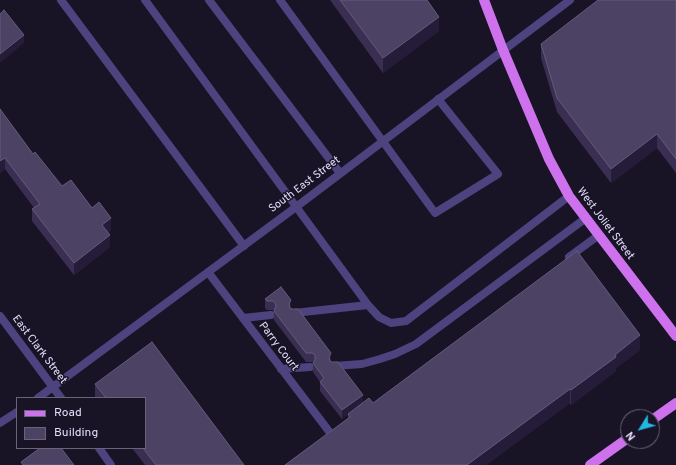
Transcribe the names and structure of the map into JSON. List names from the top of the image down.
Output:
{
  "streets": {
    "main road": ["West Joliet Street"],
    "street": ["South East Street", "Parry Court", "East Clark Street"]
  },
  "crossings": [
    ["South East Street", "West Joliet Street"],
    ["South East Street", "Parry Court"],
    ["South East Street", "East Clark Street"]
  ],
  "legend": ["Road", "Building"],
  "north": "bottom left"
}
